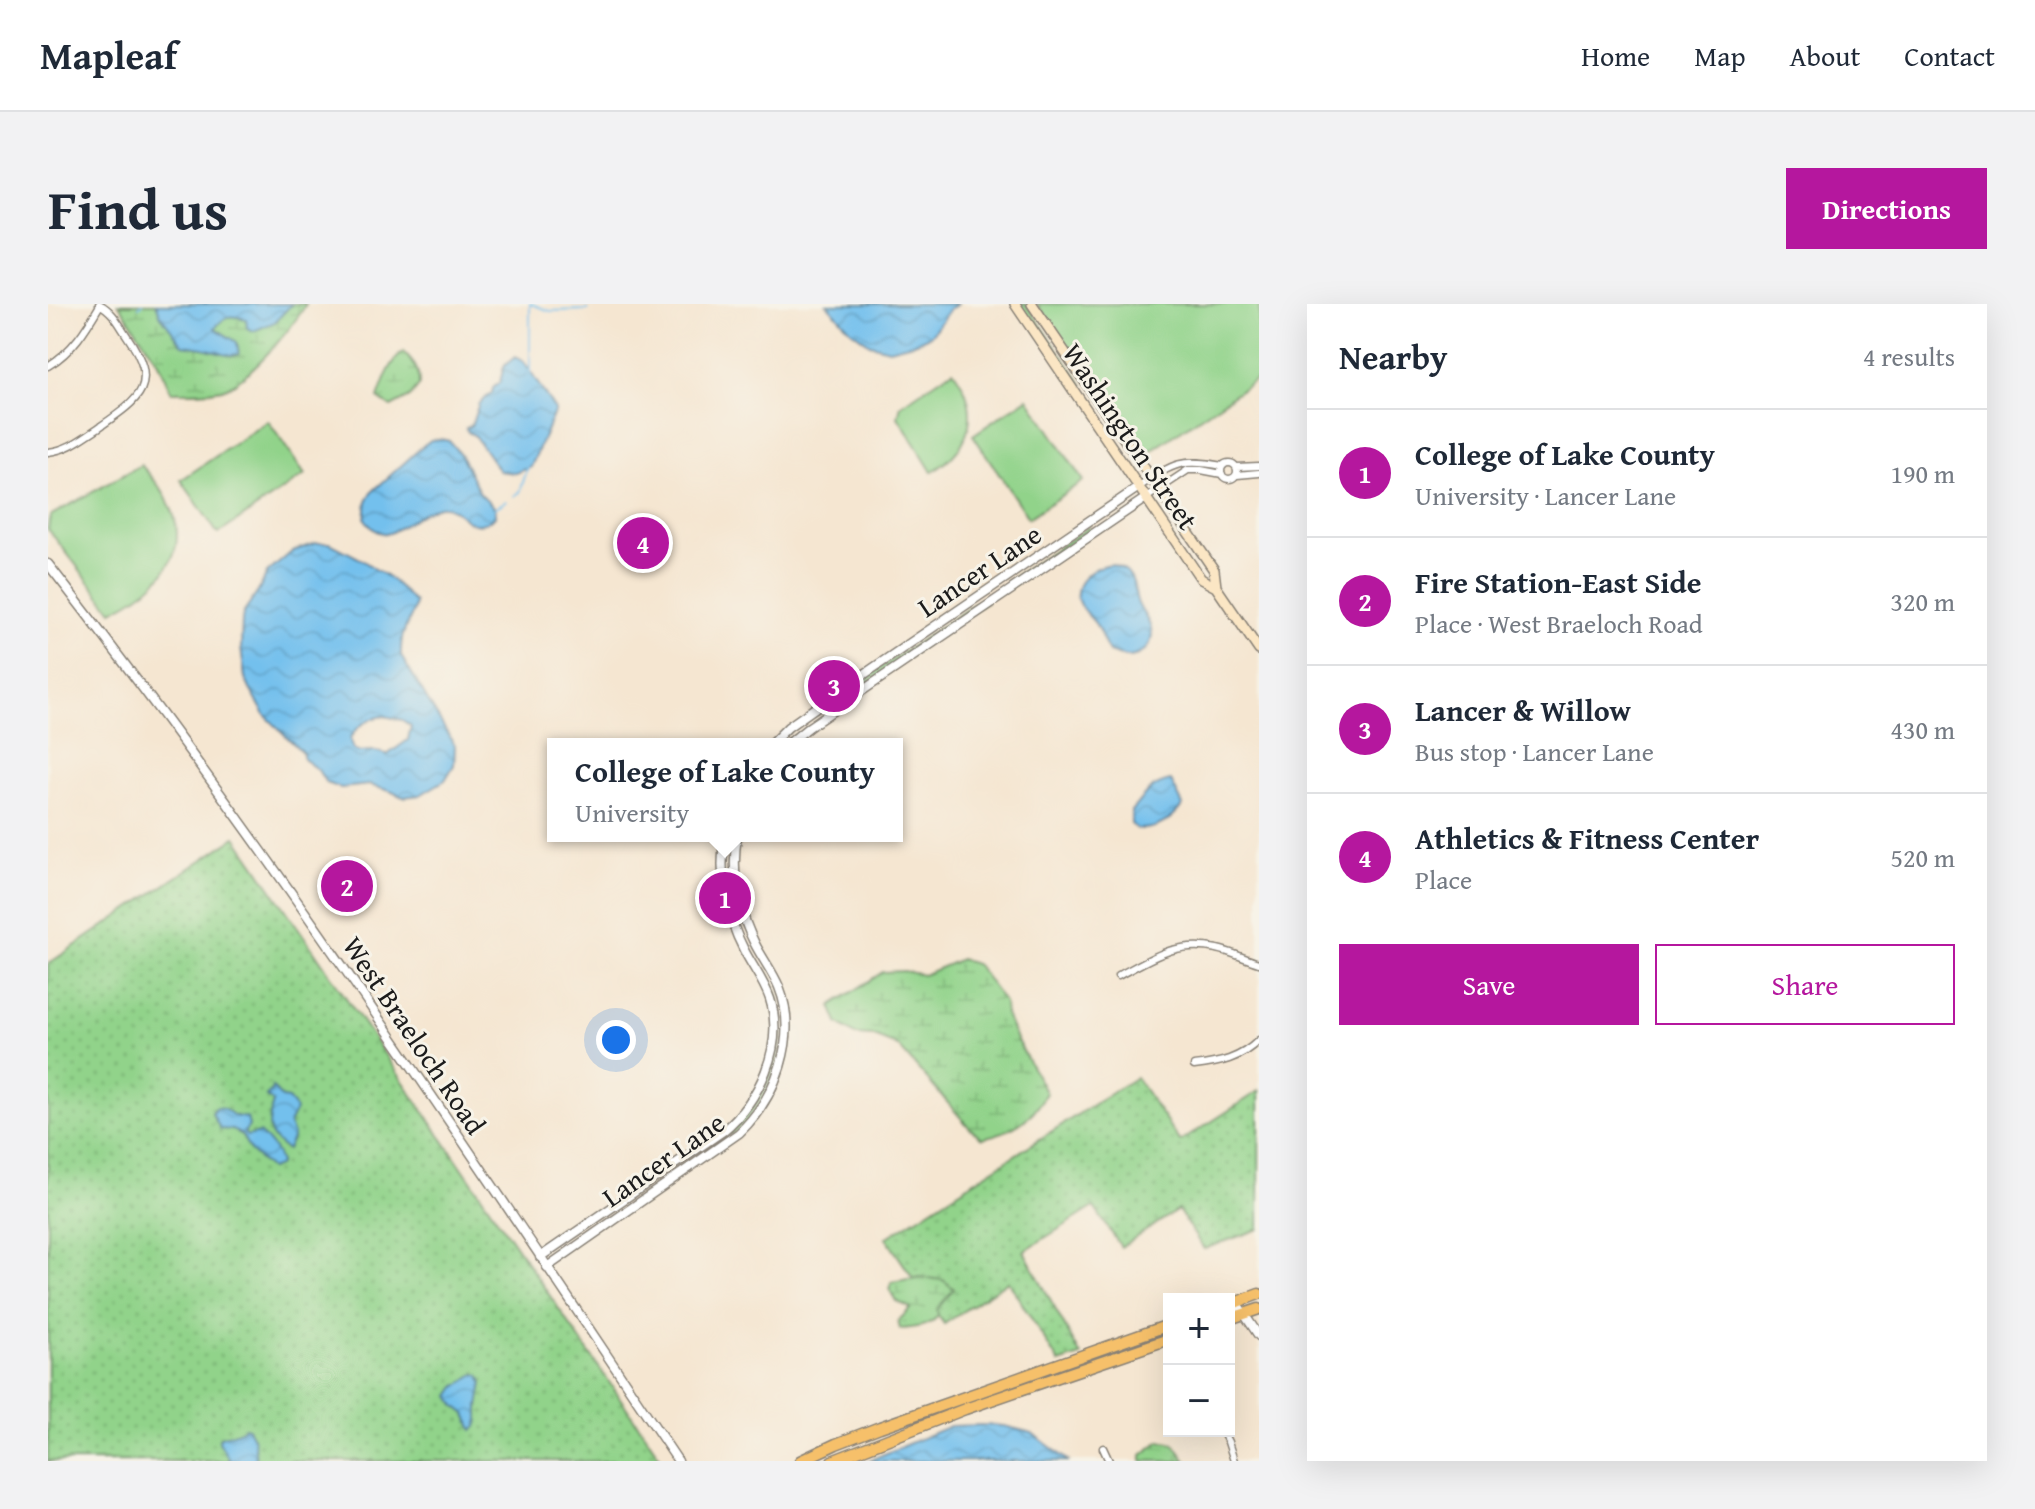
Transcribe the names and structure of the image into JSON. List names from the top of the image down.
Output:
{
  "streets": {
    "main road": ["Washington Street"],
    "street": ["Lancer Lane", "West Braeloch Road"]
  },
  "crossings": [
    ["Washington Street", "Lancer Lane"],
    ["Lancer Lane", "West Braeloch Road"]
  ],
  "page": {
    "header": "Mapleaf",
    "nav": [
      "Home",
      "Map",
      "About",
      "Contact"
    ],
    "title": "Find us",
    "buttons": [
      "Directions",
      ["Save", "Share"]
    ],
    "heading": ["Nearby", "4 results"],
    "list": [
      {
        "mark": "1",
        "name": "College of Lake County",
        "note": "University · Lancer Lane",
        "value": "190 m"
      },
      {
        "mark": "2",
        "name": "Fire Station-East Side",
        "note": "Place · West Braeloch Road",
        "value": "320 m"
      },
      {
        "mark": "3",
        "name": "Lancer & Willow",
        "note": "Bus stop · Lancer Lane",
        "value": "430 m"
      },
      {
        "mark": "4",
        "name": "Athletics & Fitness Center",
        "note": "Place",
        "value": "520 m"
      }
    ],
    "pins": [
      "4",
      "3",
      "2",
      "1"
    ],
    "popup": ["College of Lake County", "University"],
    "map_buttons": ["+", "−"]
  }
}
